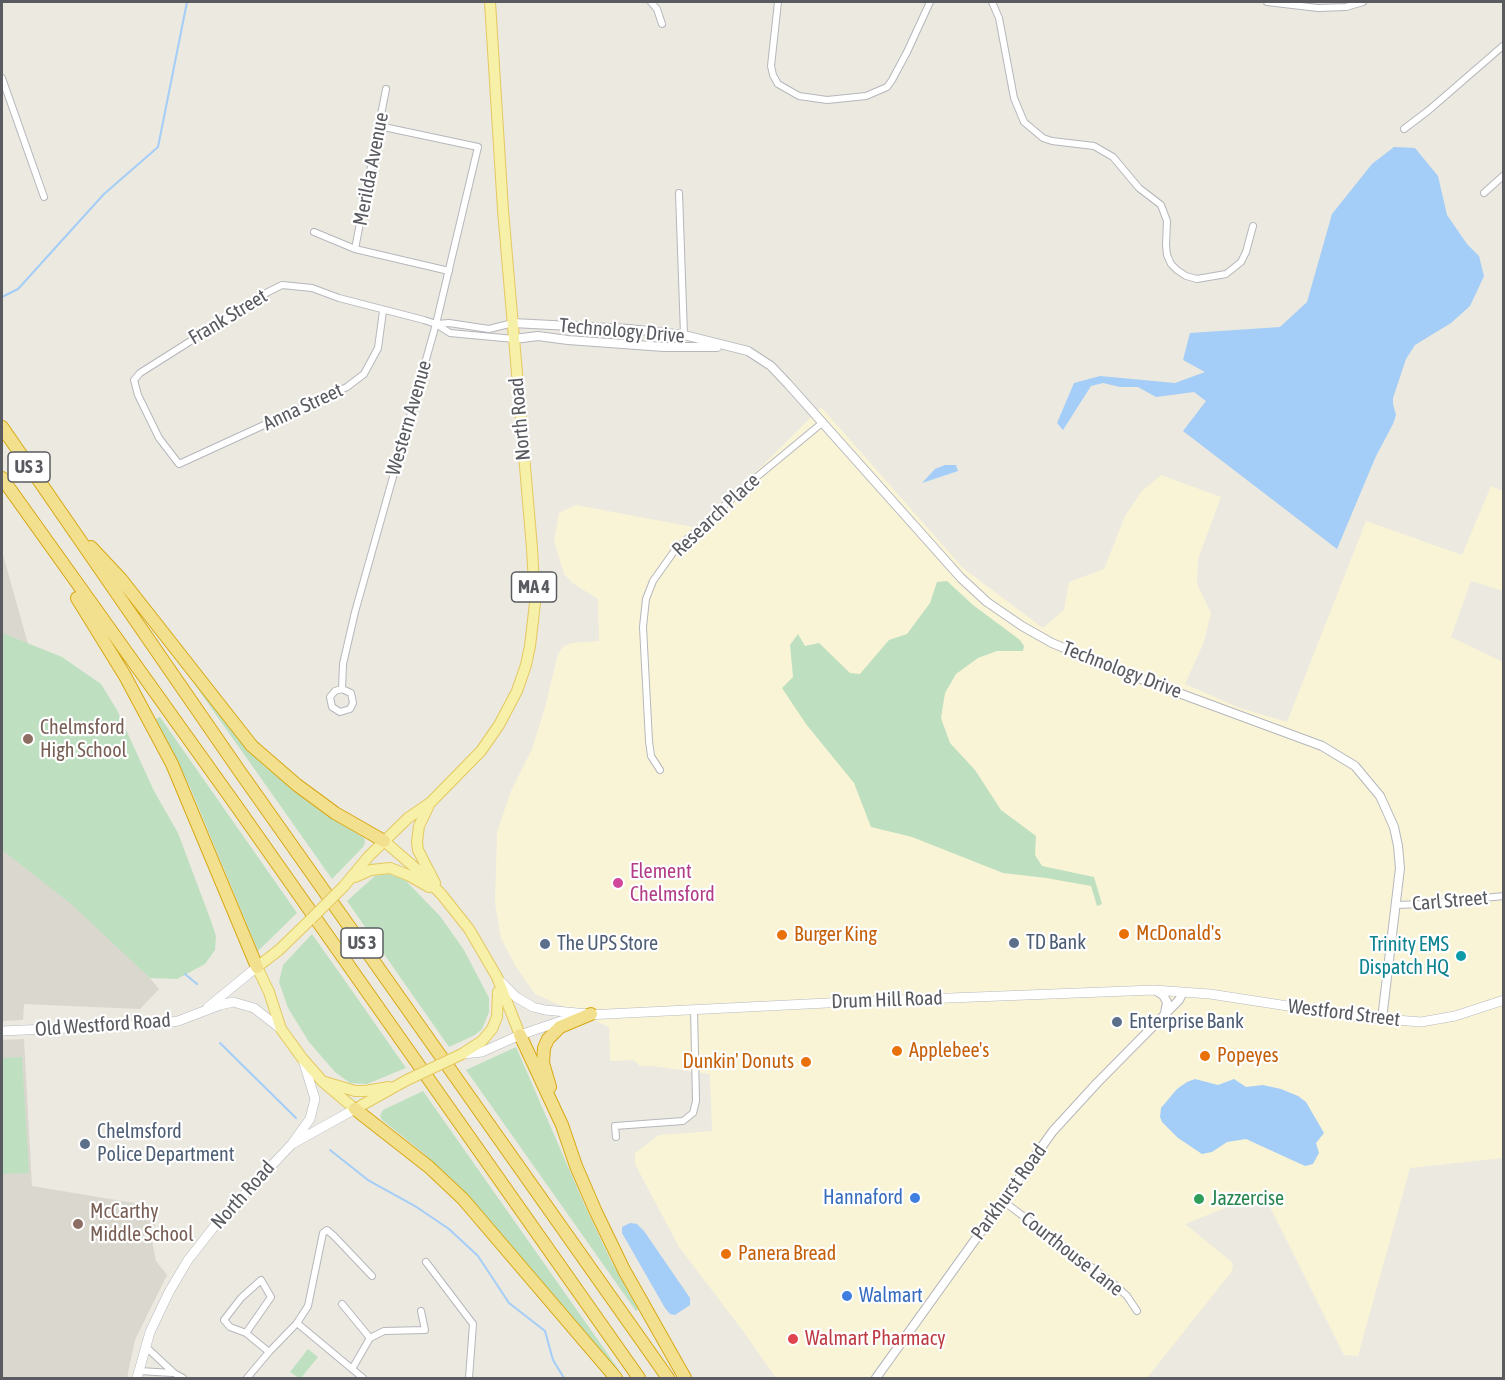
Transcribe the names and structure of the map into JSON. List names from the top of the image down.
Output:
{
  "streets": {
    "highway": ["US 3"],
    "main road": [
      "North Road",
      "MA 4",
      "Drum Hill Road",
      "Westford Street",
      "Old Westford Road"
    ],
    "street": [
      "Merilda Avenue",
      "Frank Street",
      "Technology Drive",
      "Anna Street",
      "Western Avenue",
      "Research Place",
      "Carl Street",
      "Parkhurst Road",
      "Courthouse Lane"
    ]
  },
  "crossings": [
    ["Merilda Avenue", "Western Avenue"],
    ["Frank Street", "Technology Drive"],
    ["Frank Street", "Anna Street"],
    ["Frank Street", "Western Avenue"],
    ["Frank Street", "North Road"],
    ["Technology Drive", "North Road"],
    ["Technology Drive", "Research Place"],
    ["Technology Drive", "Carl Street"],
    ["Technology Drive", "Westford Street"],
    ["North Road", "MA 4"],
    ["MA 4", "Drum Hill Road"],
    ["MA 4", "Old Westford Road"],
    ["Drum Hill Road", "Westford Street"],
    ["Drum Hill Road", "Parkhurst Road"],
    ["Westford Street", "Parkhurst Road"],
    ["Parkhurst Road", "Courthouse Lane"]
  ],
  "places": [
    "Chelmsford High School",
    "Element Chelmsford",
    "McDonald's",
    "Burger King",
    "TD Bank",
    "The UPS Store",
    "Trinity EMS Dispatch HQ",
    "Enterprise Bank",
    "Applebee's",
    "Popeyes",
    "Dunkin' Donuts",
    "Chelmsford Police Department",
    "Hannaford",
    "Jazzercise",
    "McCarthy Middle School",
    "Panera Bread",
    "Walmart",
    "Walmart Pharmacy"
  ]
}
